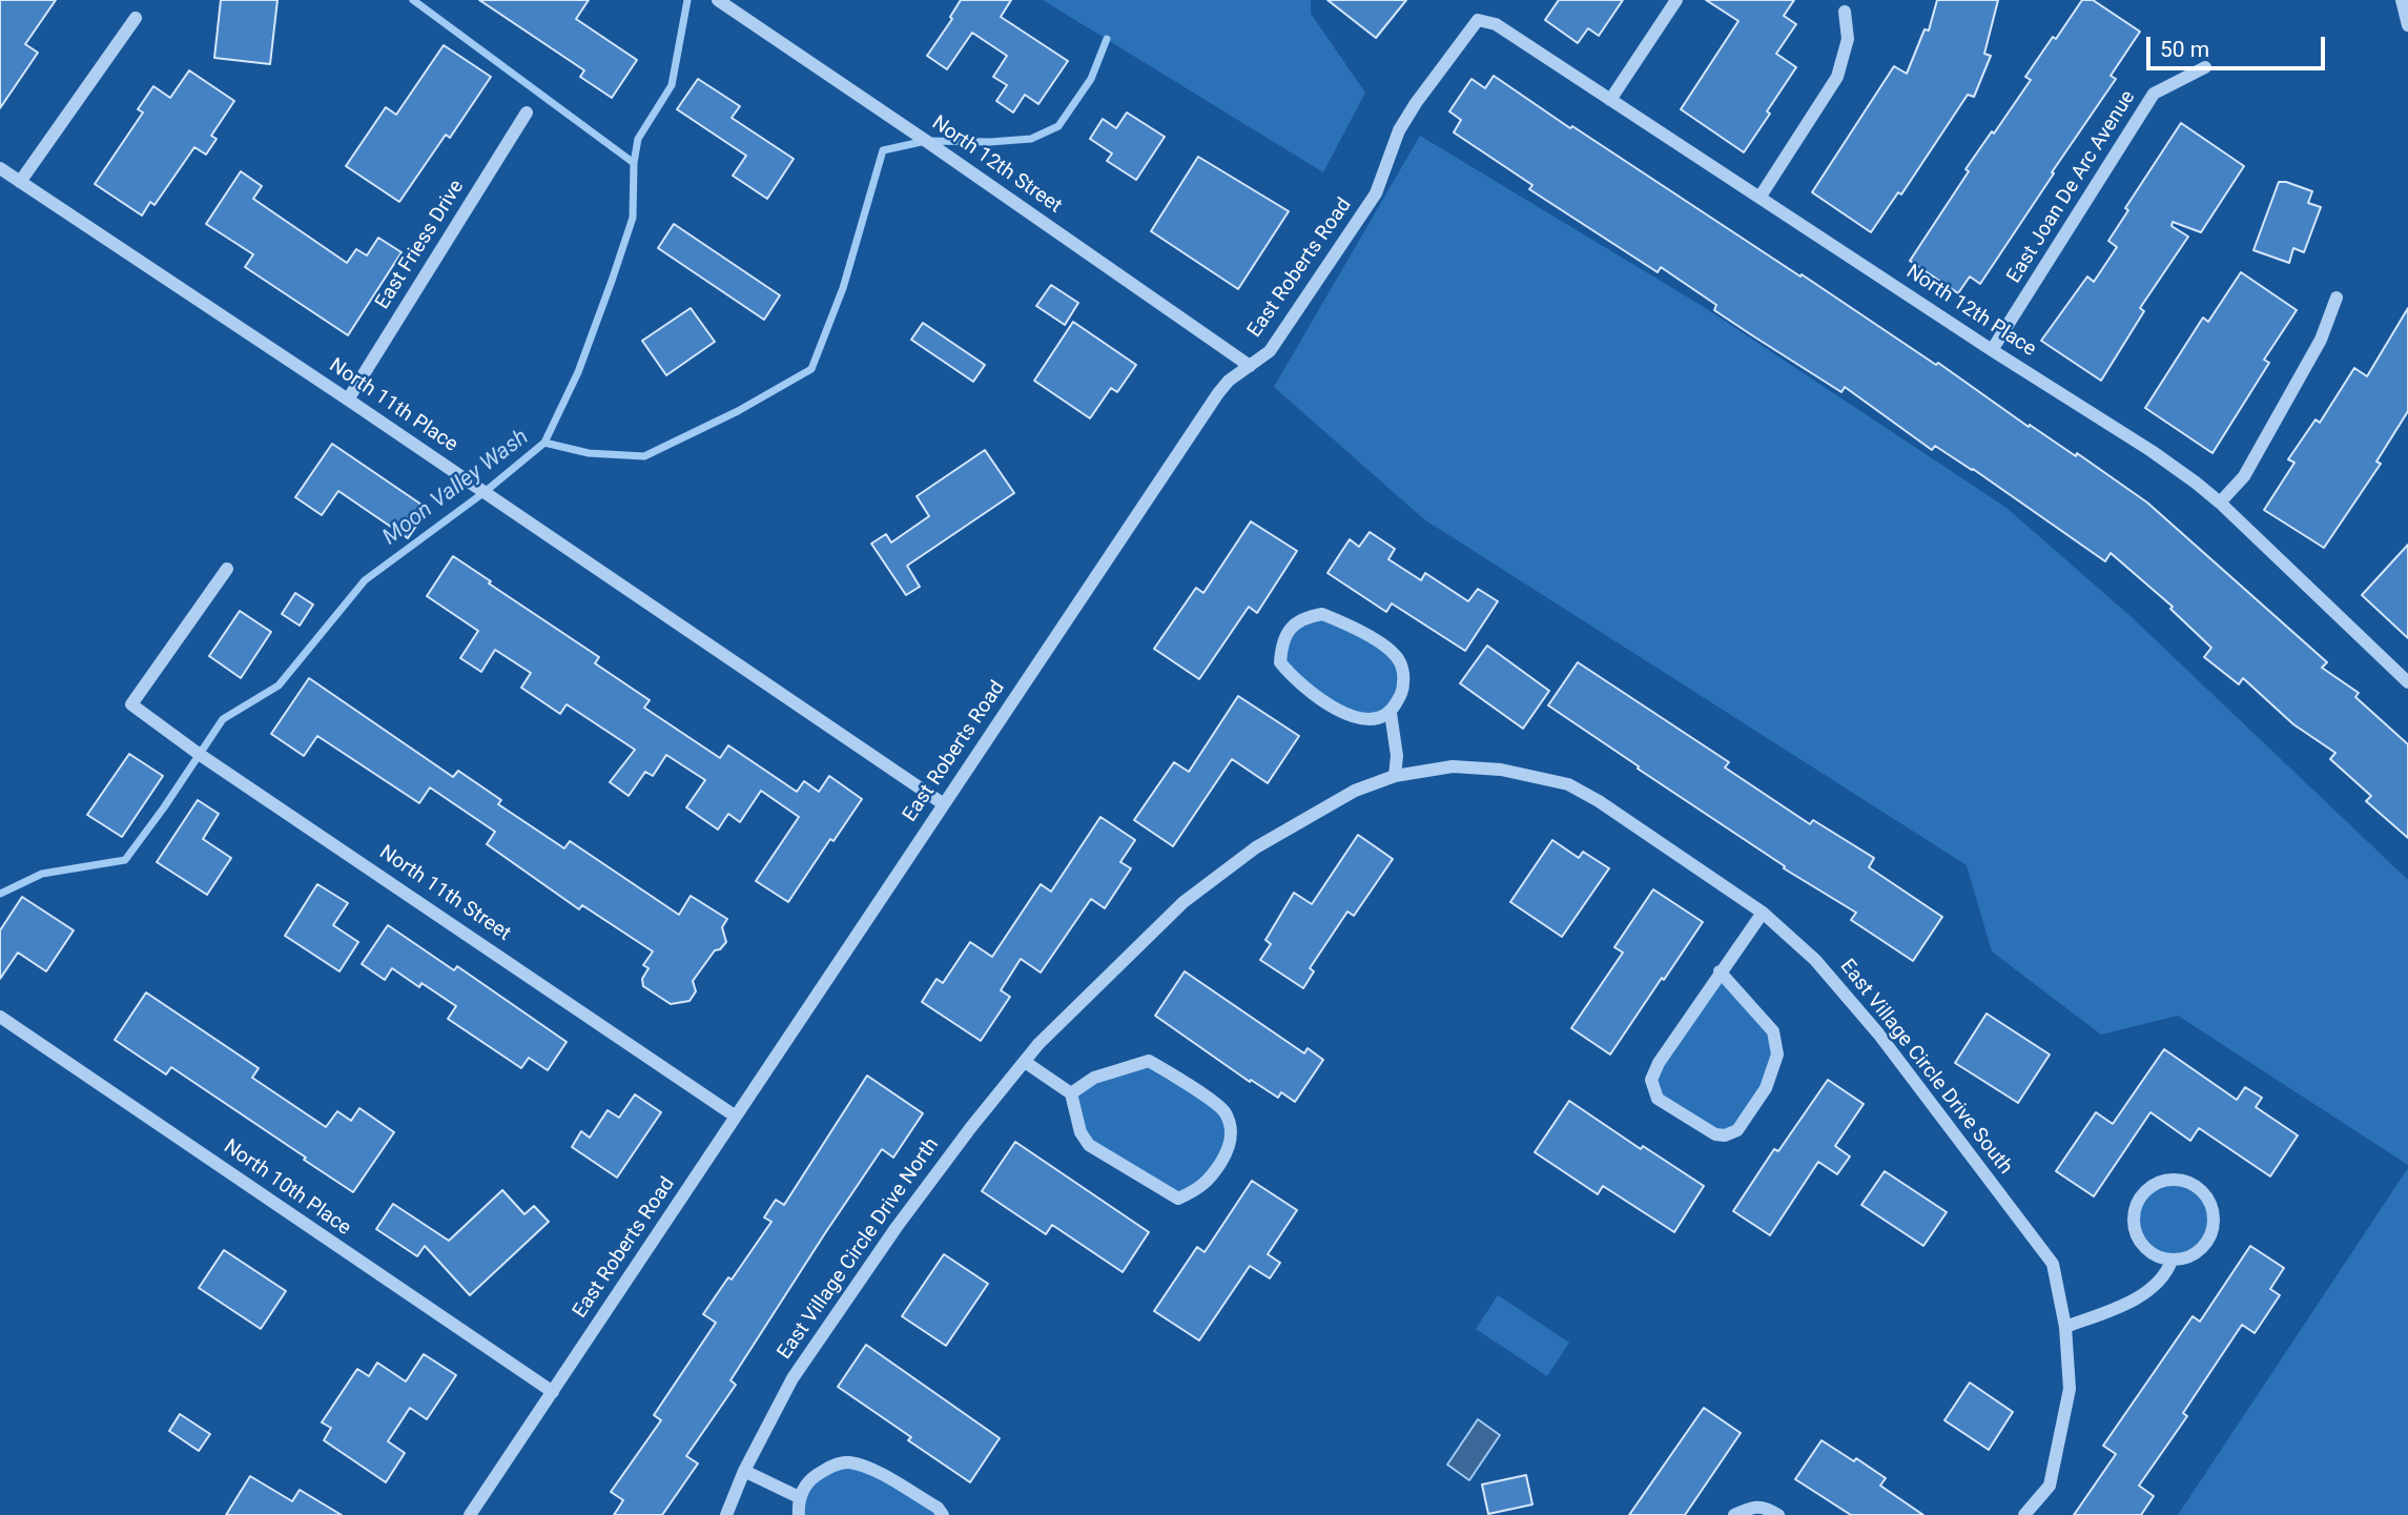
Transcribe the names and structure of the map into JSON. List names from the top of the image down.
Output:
{
  "streets": {
    "street": [
      "North 12th Street",
      "East Joan De Arc Avenue",
      "East Friess Drive",
      "East Roberts Road",
      "North 12th Place",
      "North 11th Place",
      "North 11th Street",
      "East Village Circle Drive South",
      "North 10th Place",
      "East Village Circle Drive North"
    ]
  },
  "crossings": [
    ["North 12th Street", "East Roberts Road"],
    ["East Joan De Arc Avenue", "North 12th Place"],
    ["East Friess Drive", "North 11th Place"],
    ["East Roberts Road", "North 12th Place"],
    ["East Roberts Road", "North 11th Place"],
    ["East Roberts Road", "North 11th Street"],
    ["East Roberts Road", "North 10th Place"],
    ["East Village Circle Drive South", "East Village Circle Drive North"]
  ],
  "water": ["Moon Valley Wash"],
  "scale_bar": "50 m"
}
